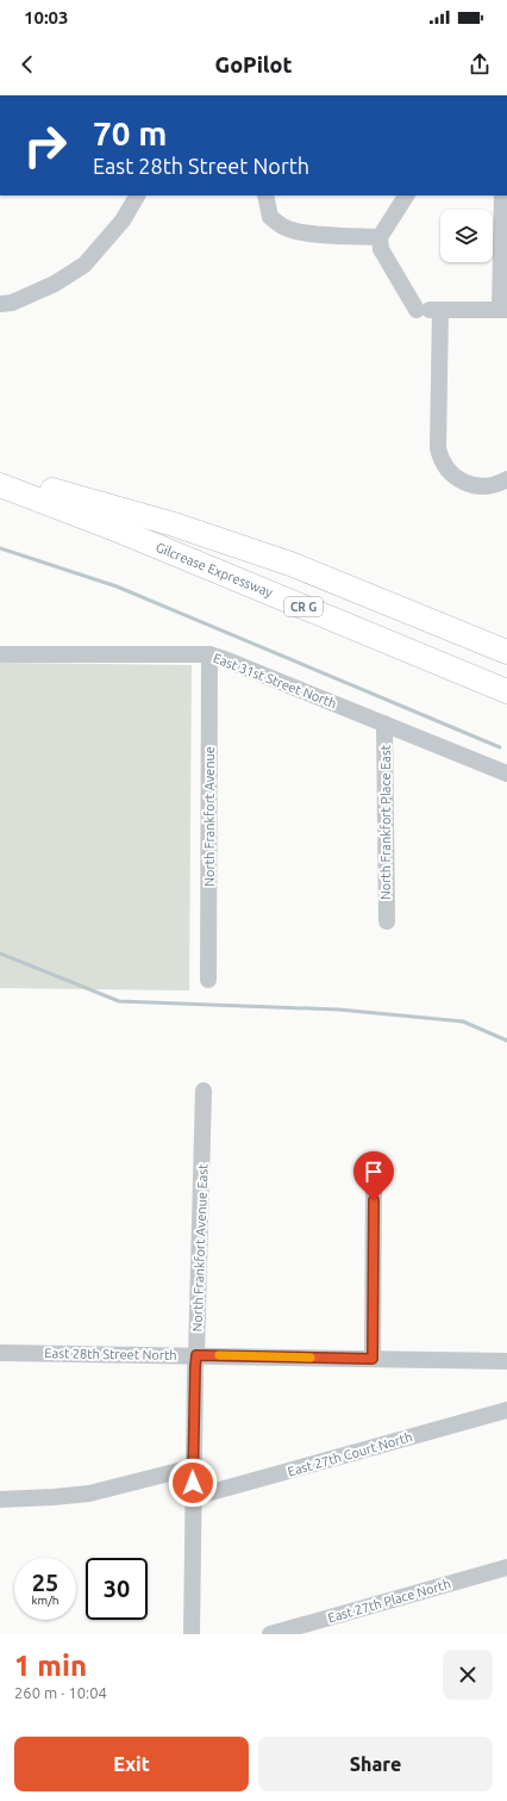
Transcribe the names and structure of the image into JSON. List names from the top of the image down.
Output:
{
  "streets": {
    "highway": ["Gilcrease Expressway", "CR G"],
    "street": [
      "East 31st Street North",
      "North Frankfort Avenue",
      "North Frankfort Place East",
      "North Frankfort Avenue East",
      "East 28th Street North",
      "East 27th Court North",
      "East 27th Place North"
    ]
  },
  "crossings": [
    ["East 31st Street North", "North Frankfort Avenue"],
    ["East 31st Street North", "North Frankfort Place East"],
    ["North Frankfort Avenue East", "East 28th Street North"],
    ["North Frankfort Avenue East", "East 27th Court North"]
  ],
  "page": {
    "status": "10:03",
    "header": "GoPilot",
    "turn": ["70 m", "East 28th Street North"],
    "speed": "25 km/h",
    "limit": "30",
    "heading": ["1 min", "260 m · 10:04"],
    "buttons": ["Exit", "Share"]
  }
}
